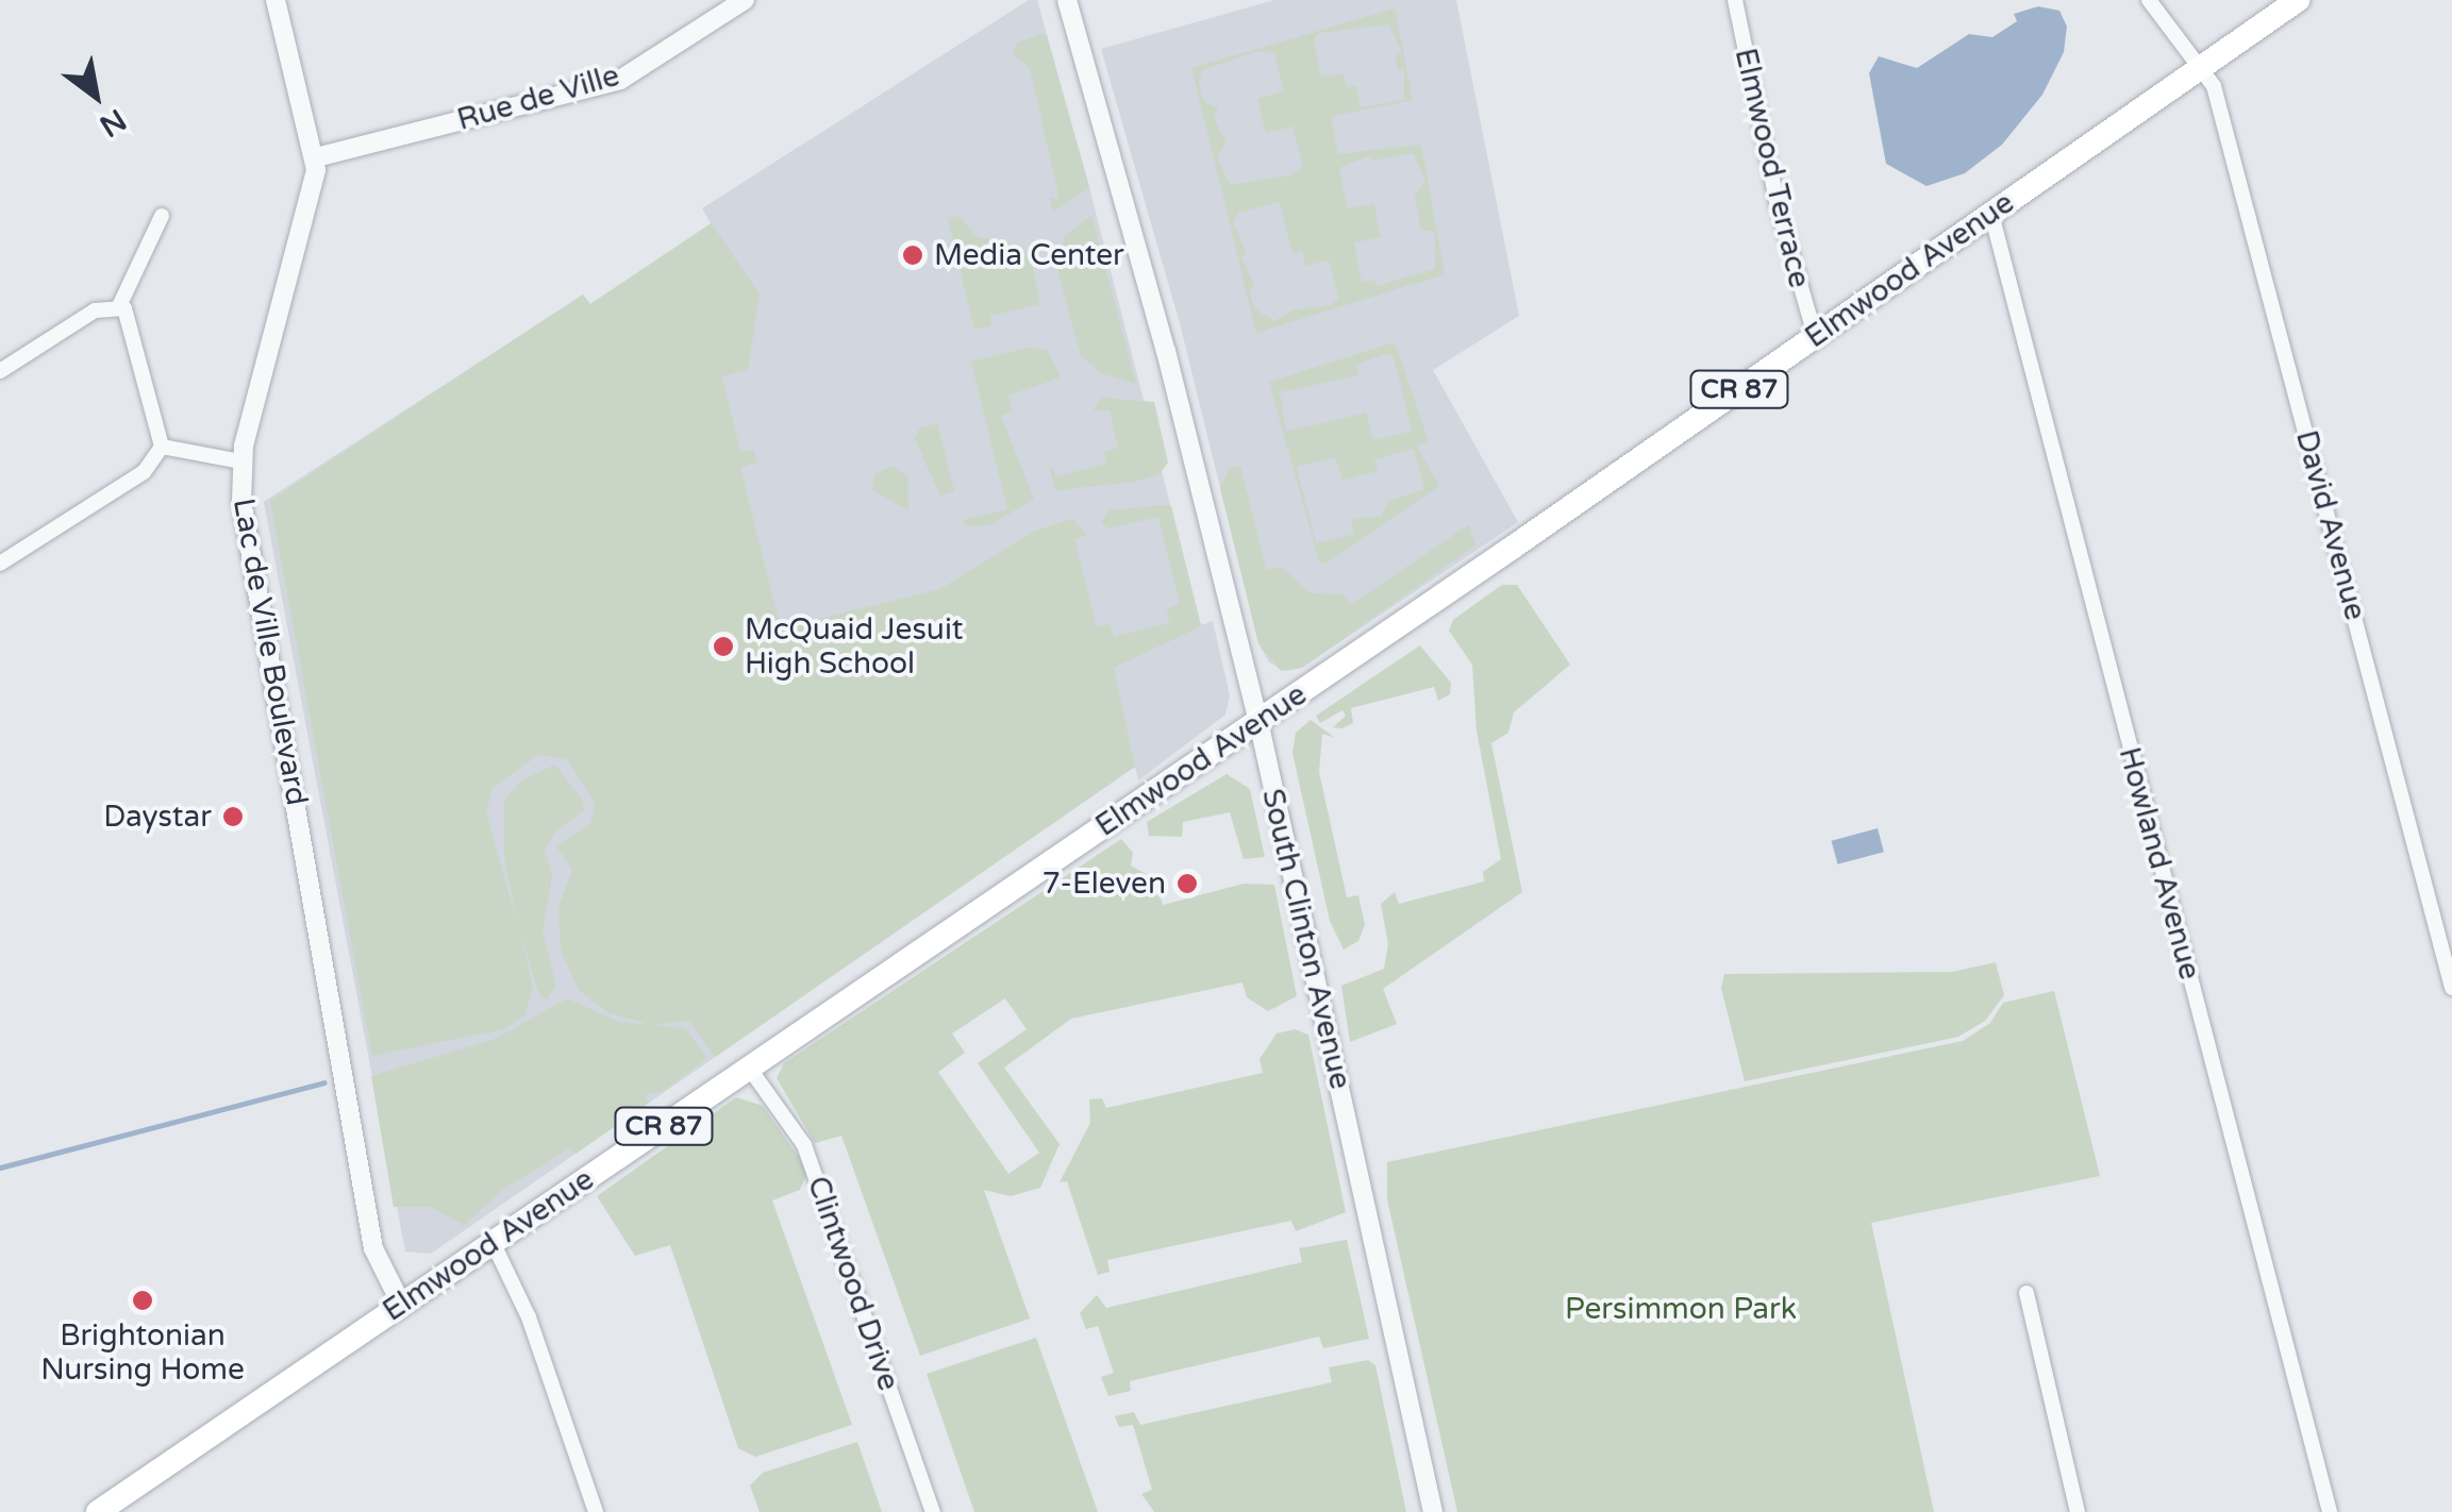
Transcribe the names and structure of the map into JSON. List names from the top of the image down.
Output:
{
  "streets": {
    "main road": ["Elmwood Avenue", "CR 87"],
    "street": [
      "Rue de Ville",
      "Elmwood Terrace",
      "David Avenue",
      "Lac de Ville Boulevard",
      "Howland Avenue",
      "South Clinton Avenue",
      "Clintwood Drive"
    ]
  },
  "crossings": [
    ["Rue de Ville", "Lac de Ville Boulevard"],
    ["Elmwood Terrace", "Elmwood Avenue"],
    ["Elmwood Avenue", "David Avenue"],
    ["Elmwood Avenue", "Lac de Ville Boulevard"],
    ["Elmwood Avenue", "Howland Avenue"],
    ["Elmwood Avenue", "South Clinton Avenue"],
    ["Elmwood Avenue", "Clintwood Drive"]
  ],
  "parks": ["Persimmon Park"],
  "places": [
    "Media Center",
    "McQuaid Jesuit High School",
    "Daystar",
    "7-Eleven",
    "Brightonian Nursing Home"
  ],
  "north": "bottom right"
}
